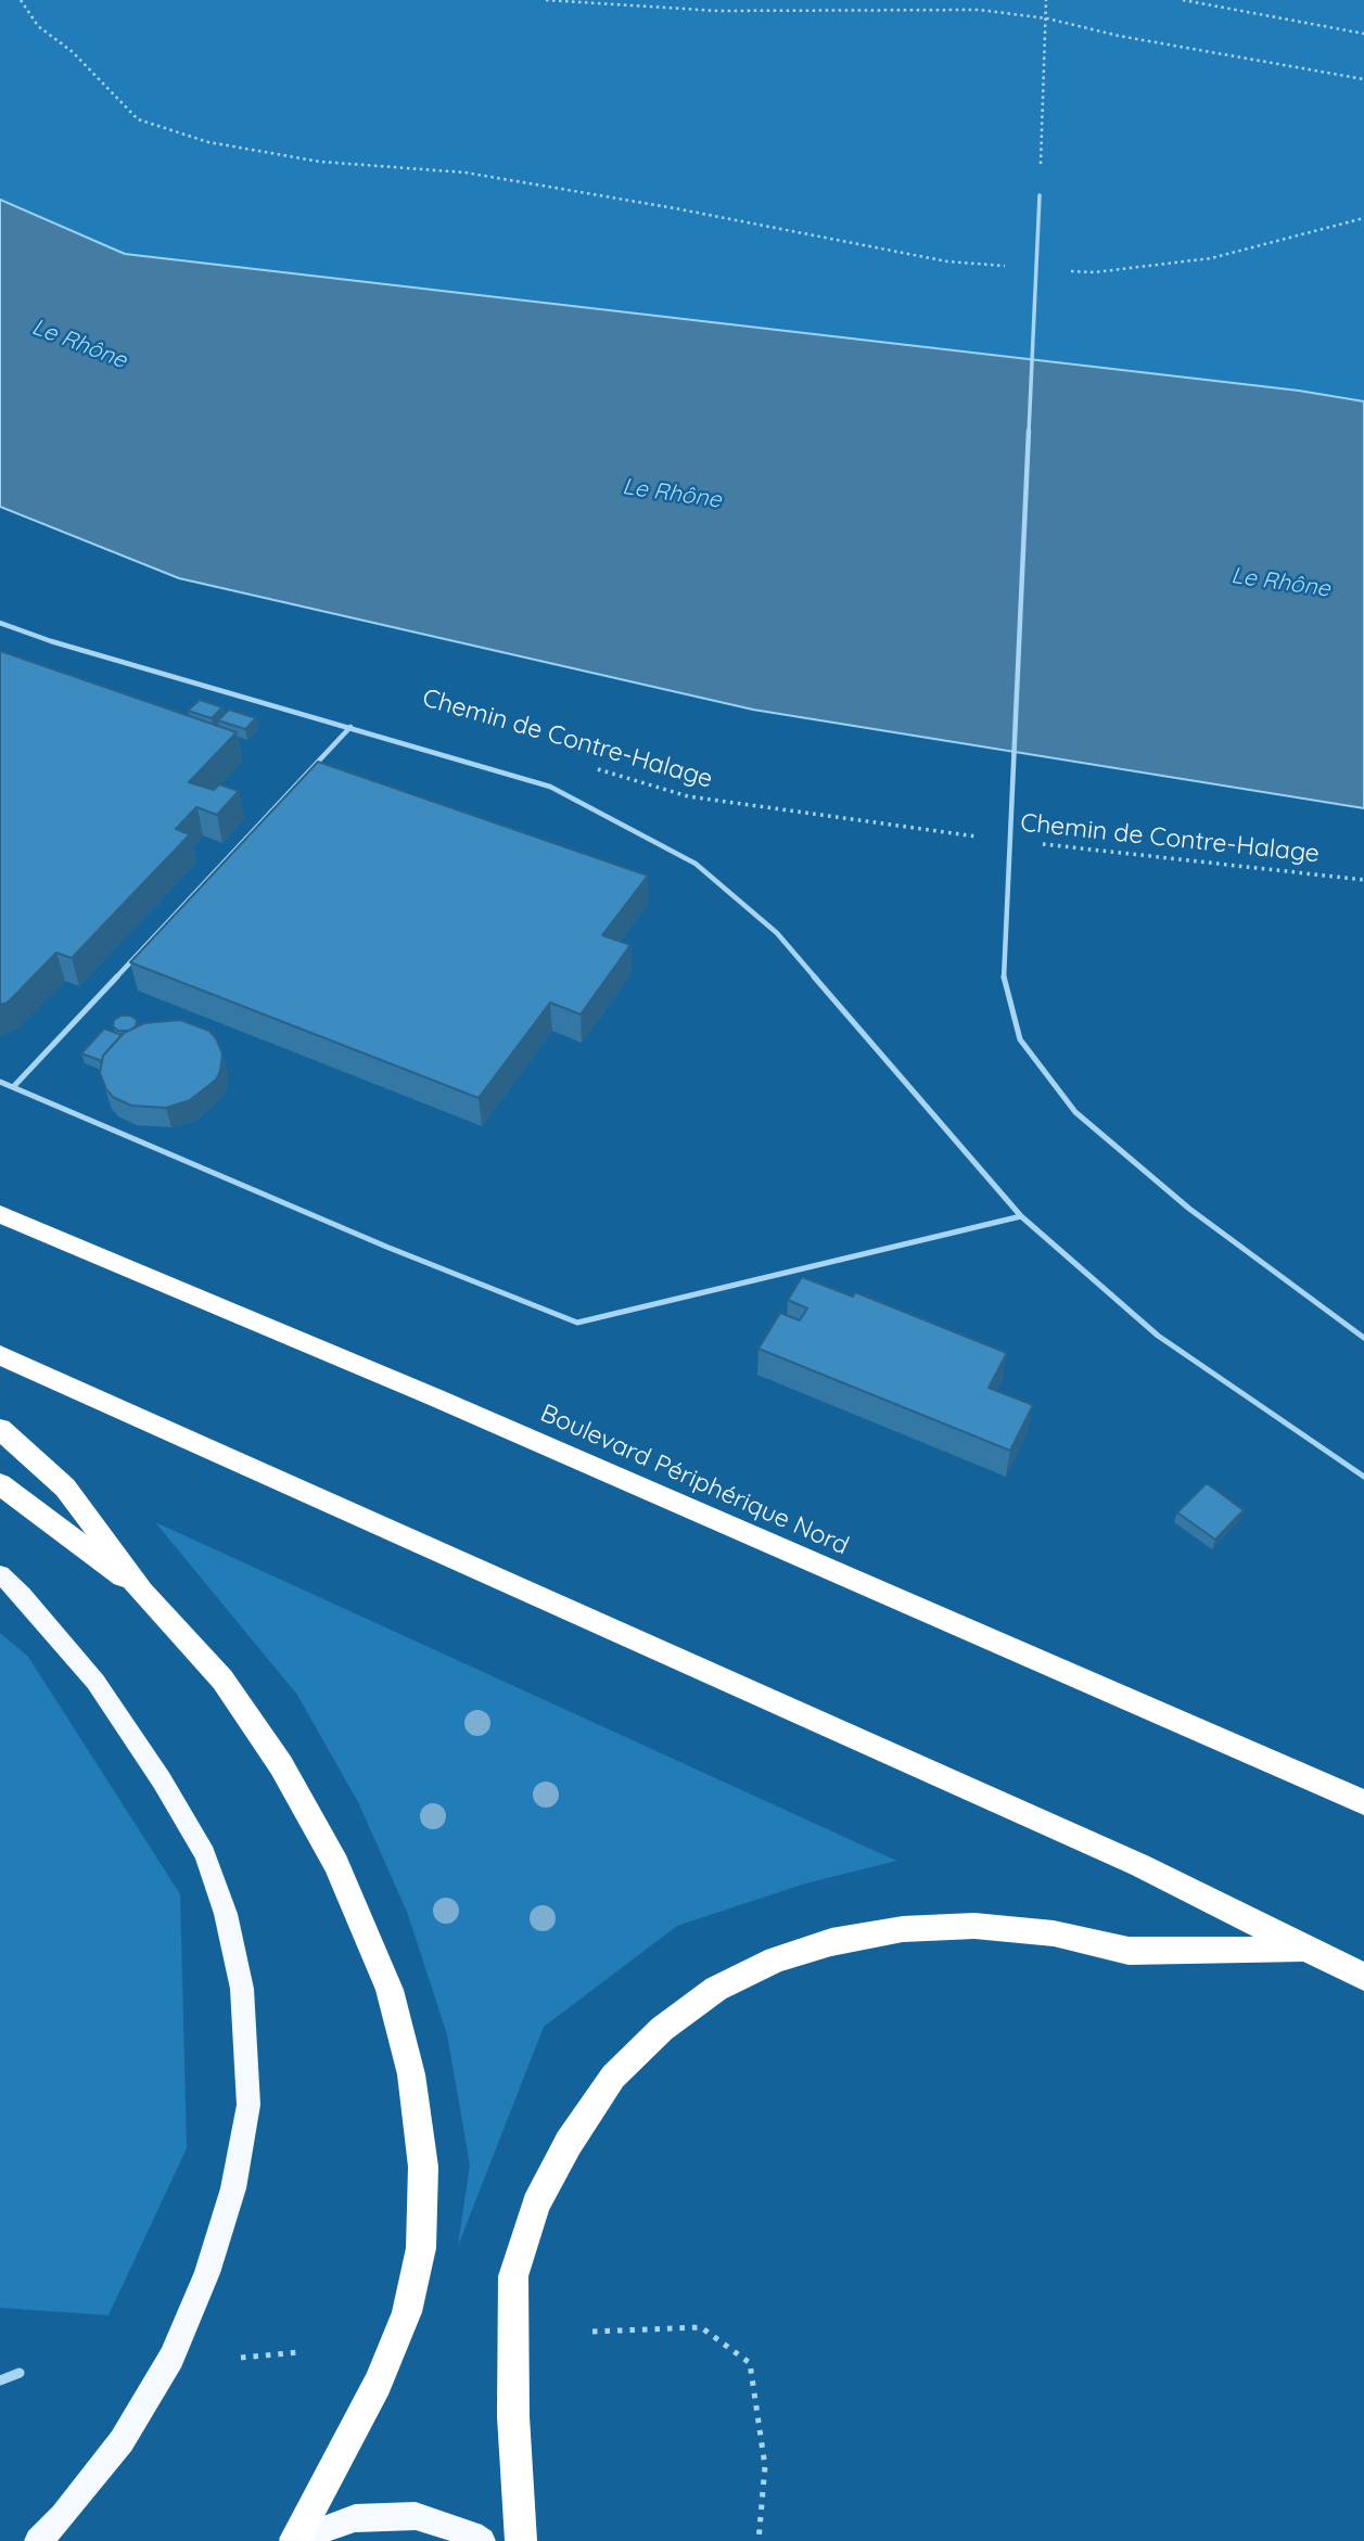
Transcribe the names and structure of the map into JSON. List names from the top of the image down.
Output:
{
  "streets": {
    "highway": ["Boulevard Périphérique Nord"],
    "path": ["Chemin de Contre-Halage"]
  },
  "water": ["Le Rhône"]
}
